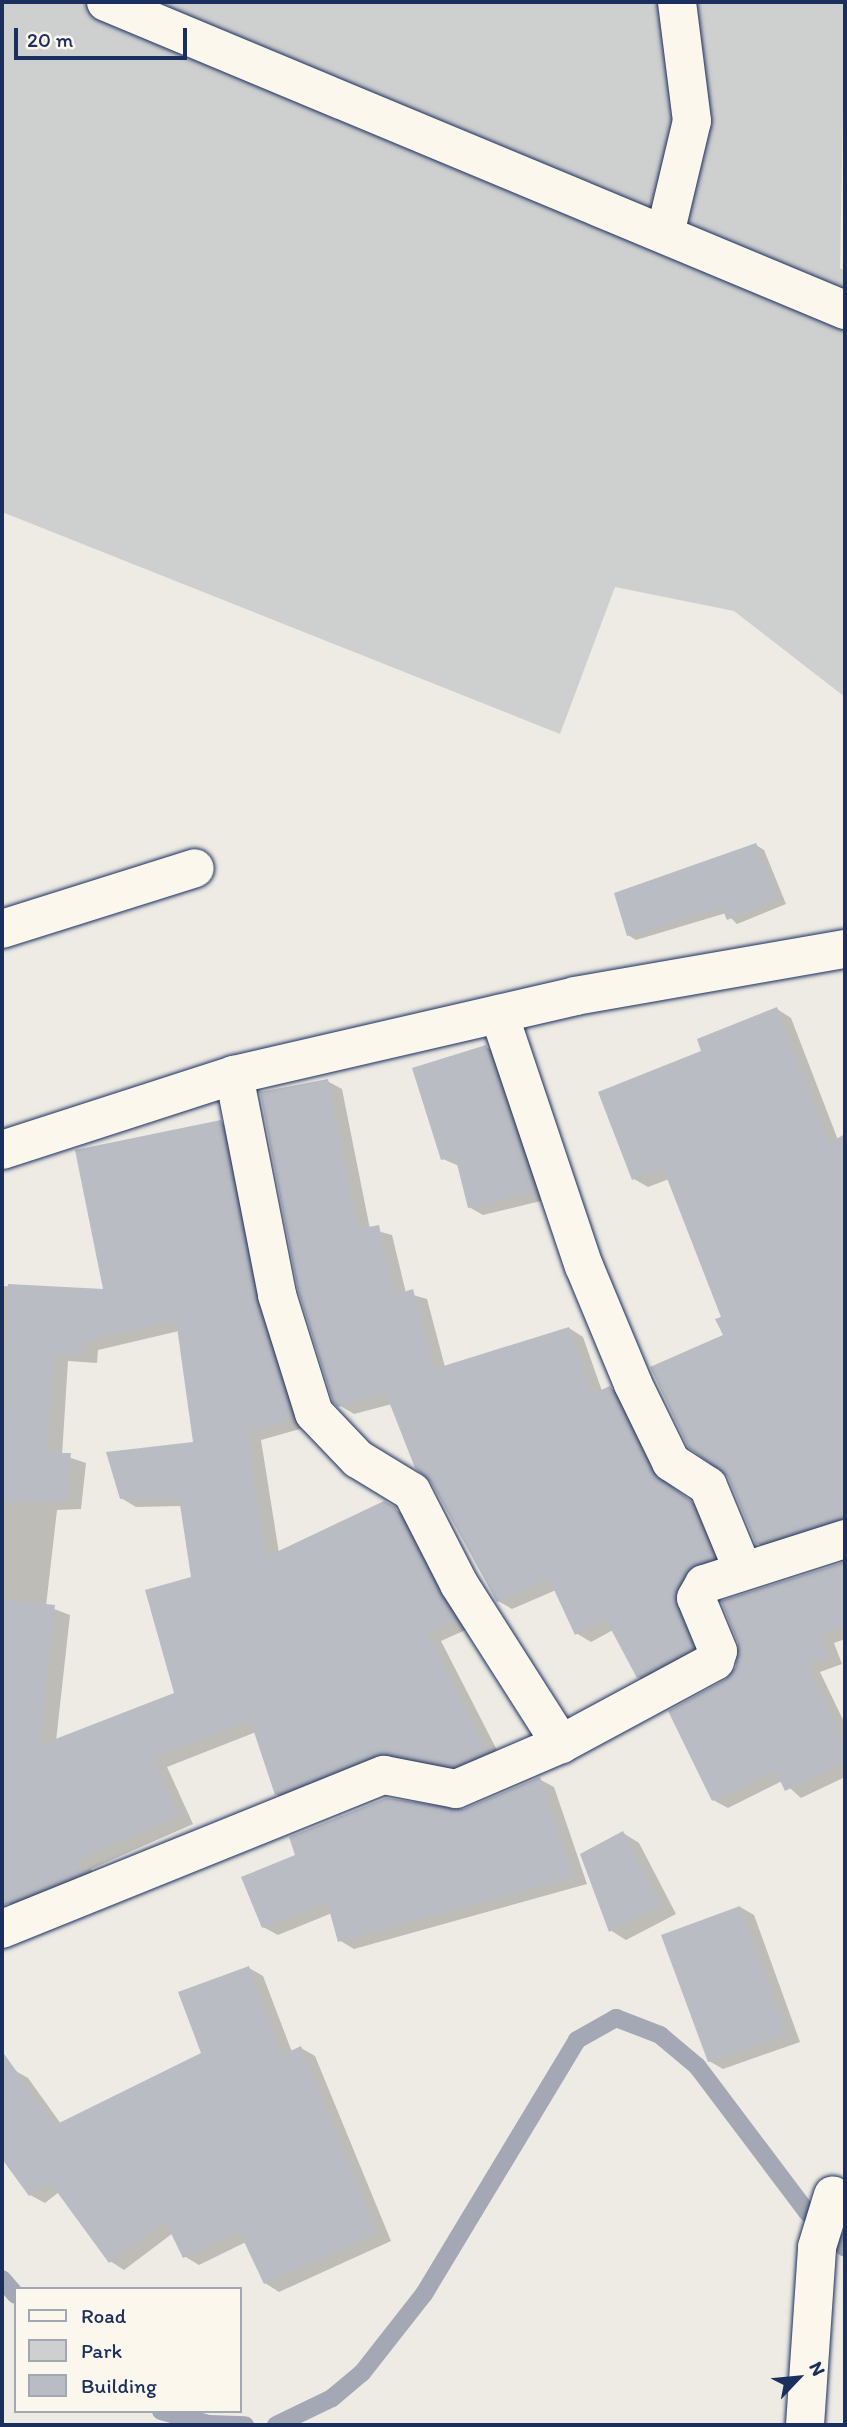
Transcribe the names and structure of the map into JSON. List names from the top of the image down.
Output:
{
  "legend": ["Road", "Park", "Building"],
  "scale_bar": "20 m",
  "north": "top right"
}
